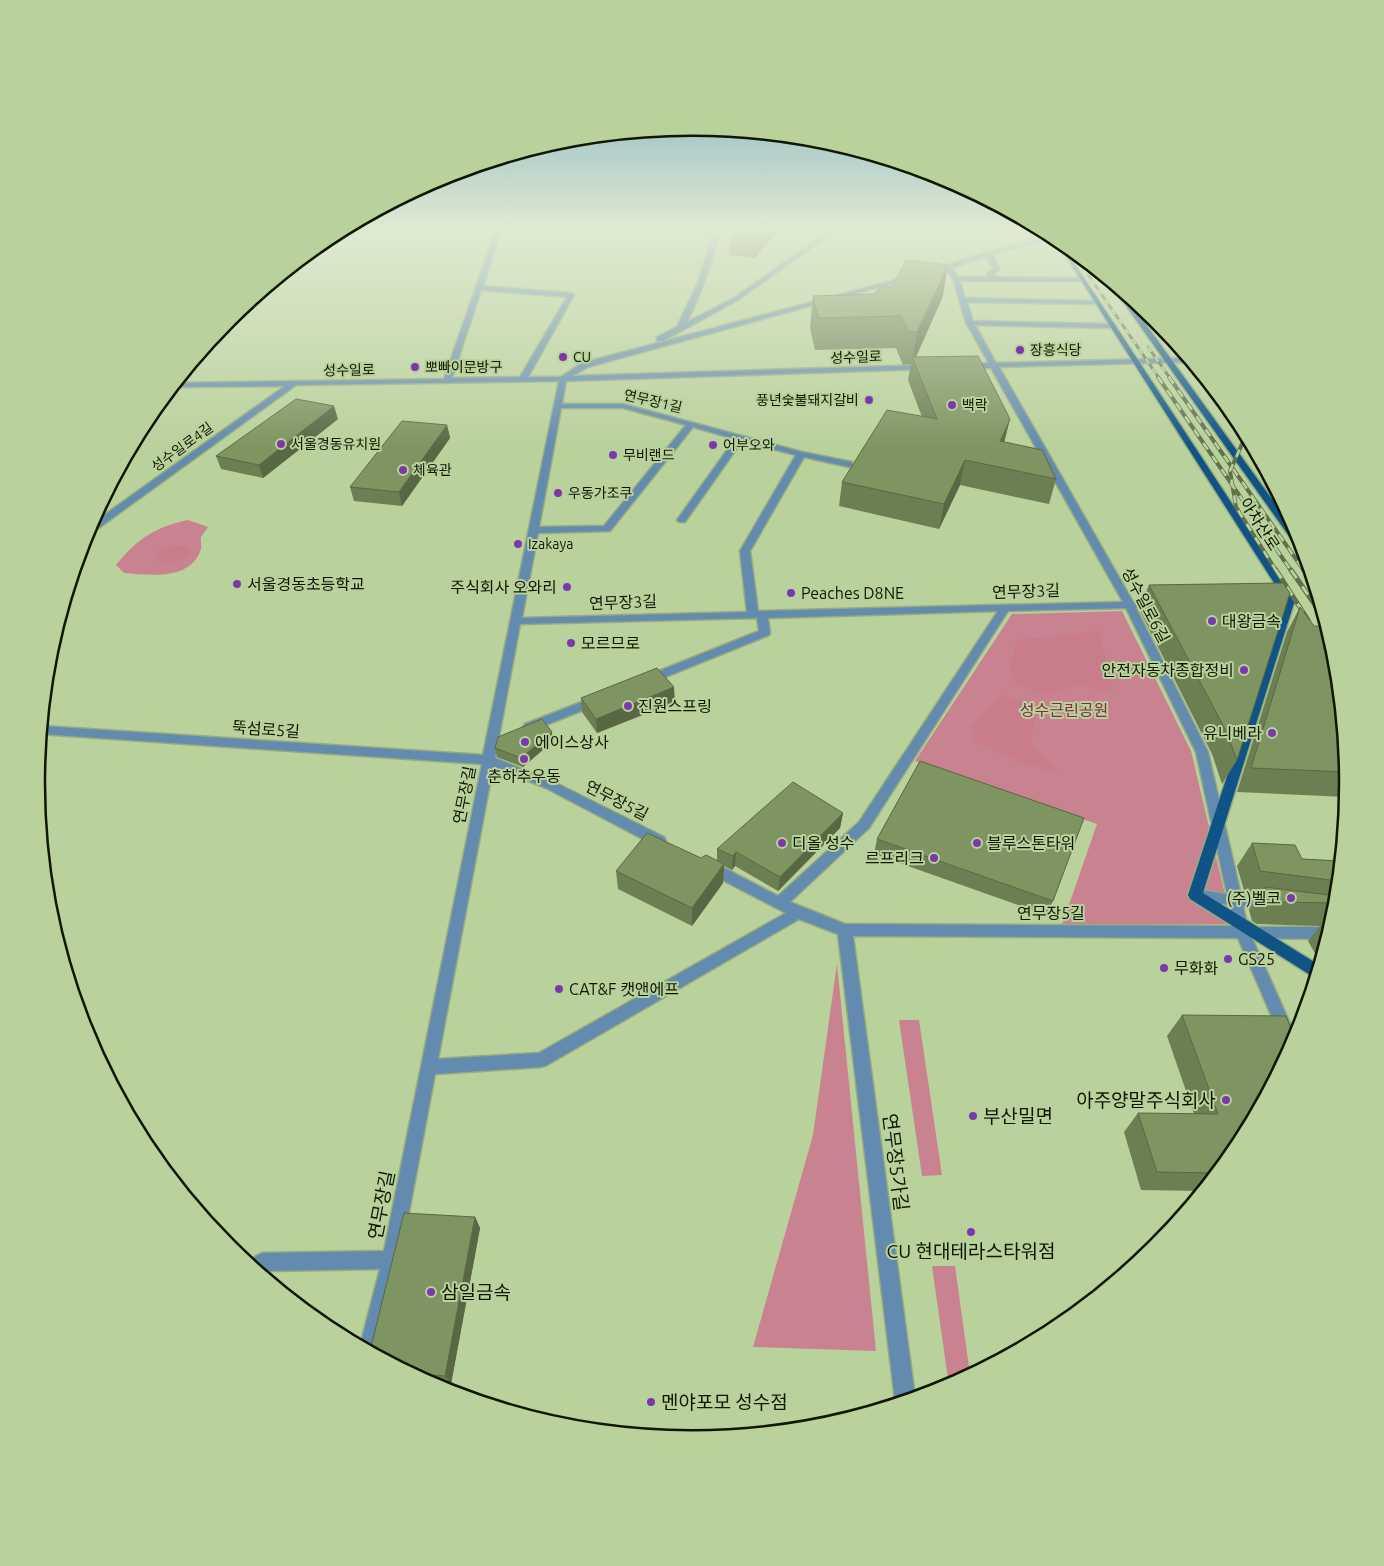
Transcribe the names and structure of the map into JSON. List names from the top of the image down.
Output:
{
  "streets": {
    "main road": ["아차산로"],
    "street": [
      "성수일로",
      "연무장1길",
      "성수일로4길",
      "연무장3길",
      "성수일로6길",
      "뚝섬로5길",
      "연무장길",
      "연무장5길",
      "연무장5가길"
    ]
  },
  "crossings": [
    ["성수일로", "성수일로4길"],
    ["성수일로", "연무장길"],
    ["연무장1길", "연무장길"],
    ["연무장3길", "성수일로6길"],
    ["연무장3길", "연무장길"],
    ["성수일로6길", "연무장5길"],
    ["뚝섬로5길", "연무장길"],
    ["뚝섬로5길", "연무장5길"],
    ["연무장길", "연무장5길"],
    ["연무장5길", "연무장5가길"]
  ],
  "parks": ["성수근린공원"],
  "places": [
    "장흥식당",
    "CU",
    "뽀빠이문방구",
    "풍년숯불돼지갈비",
    "백락",
    "서울경동유치원",
    "어부오와",
    "무비랜드",
    "체육관",
    "우동가조쿠",
    "Izakaya",
    "서울경동초등학교",
    "주식회사 오와리",
    "Peaches D8NE",
    "대왕금속",
    "모르므로",
    "안전자동차종합정비",
    "진원스프링",
    "유니베라",
    "에이스상사",
    "춘하추우동",
    "디올 성수",
    "블루스톤타워",
    "르프리크",
    "(주)벨코",
    "GS25",
    "무화화",
    "CAT&F 캣앤에프",
    "아주양말주식회사",
    "부산밀면",
    "CU 현대테라스타워점",
    "삼일금속",
    "멘야포모 성수점"
  ]
}
